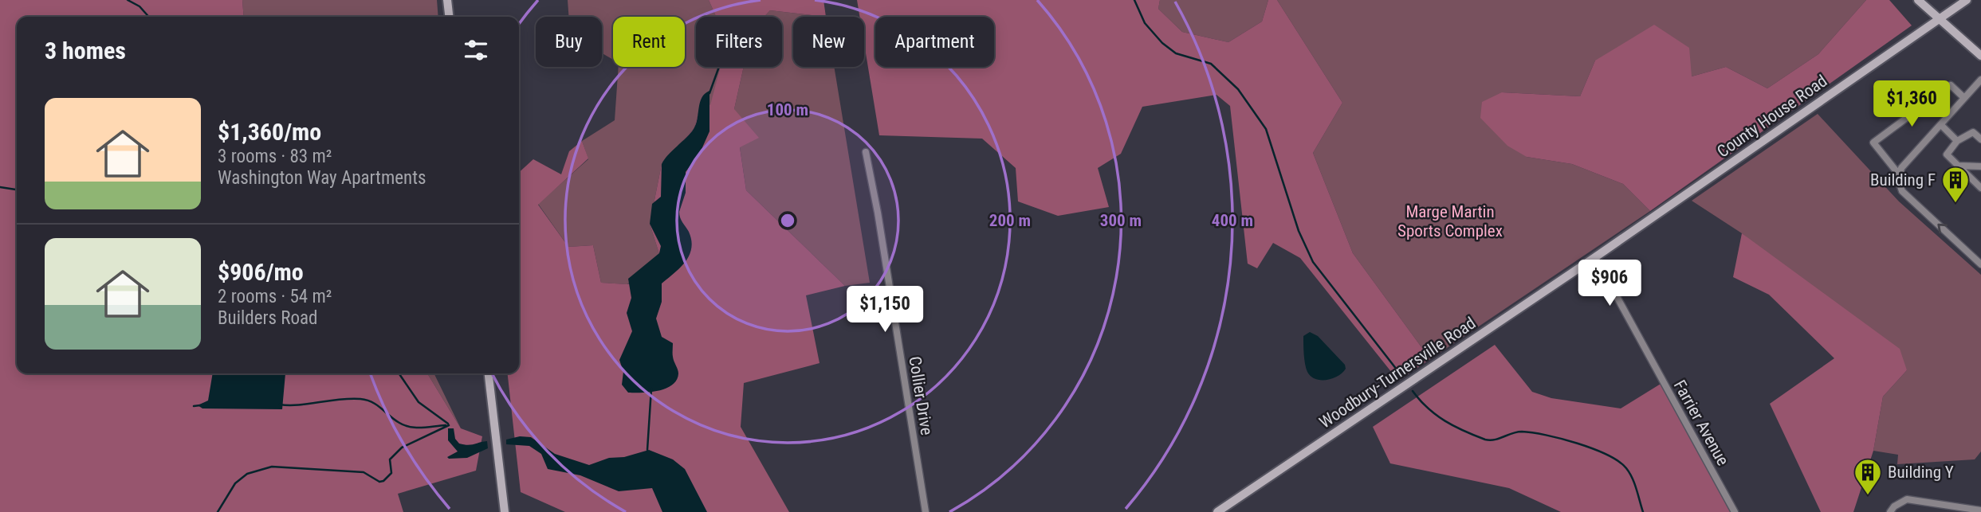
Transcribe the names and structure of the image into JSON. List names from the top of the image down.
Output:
{
  "streets": {
    "main road": ["County House Road", "Woodbury-Turnersville Road"],
    "street": ["Collier Drive", "Farrier Avenue"]
  },
  "crossings": [
    ["County House Road", "Woodbury-Turnersville Road"],
    ["County House Road", "Farrier Avenue"],
    ["Woodbury-Turnersville Road", "Farrier Avenue"]
  ],
  "parks": ["Marge Martin Sports Complex"],
  "places": {
    "building": ["Building F", "Building Y"]
  },
  "page": {
    "chip": [
      "Buy",
      "Rent",
      "Filters",
      "New",
      "Apartment"
    ],
    "heading": "3 homes",
    "price": ["$1,360", "$906", "$1,150"],
    "list": [
      {
        "name": "$1,360/mo",
        "note": "3 rooms · 83 m² · Washington Way Apartments"
      },
      {
        "name": "$906/mo",
        "note": "2 rooms · 54 m² · Builders Road"
      }
    ]
  },
  "rings": [
    "100 m",
    "200 m",
    "300 m",
    "400 m"
  ]
}
